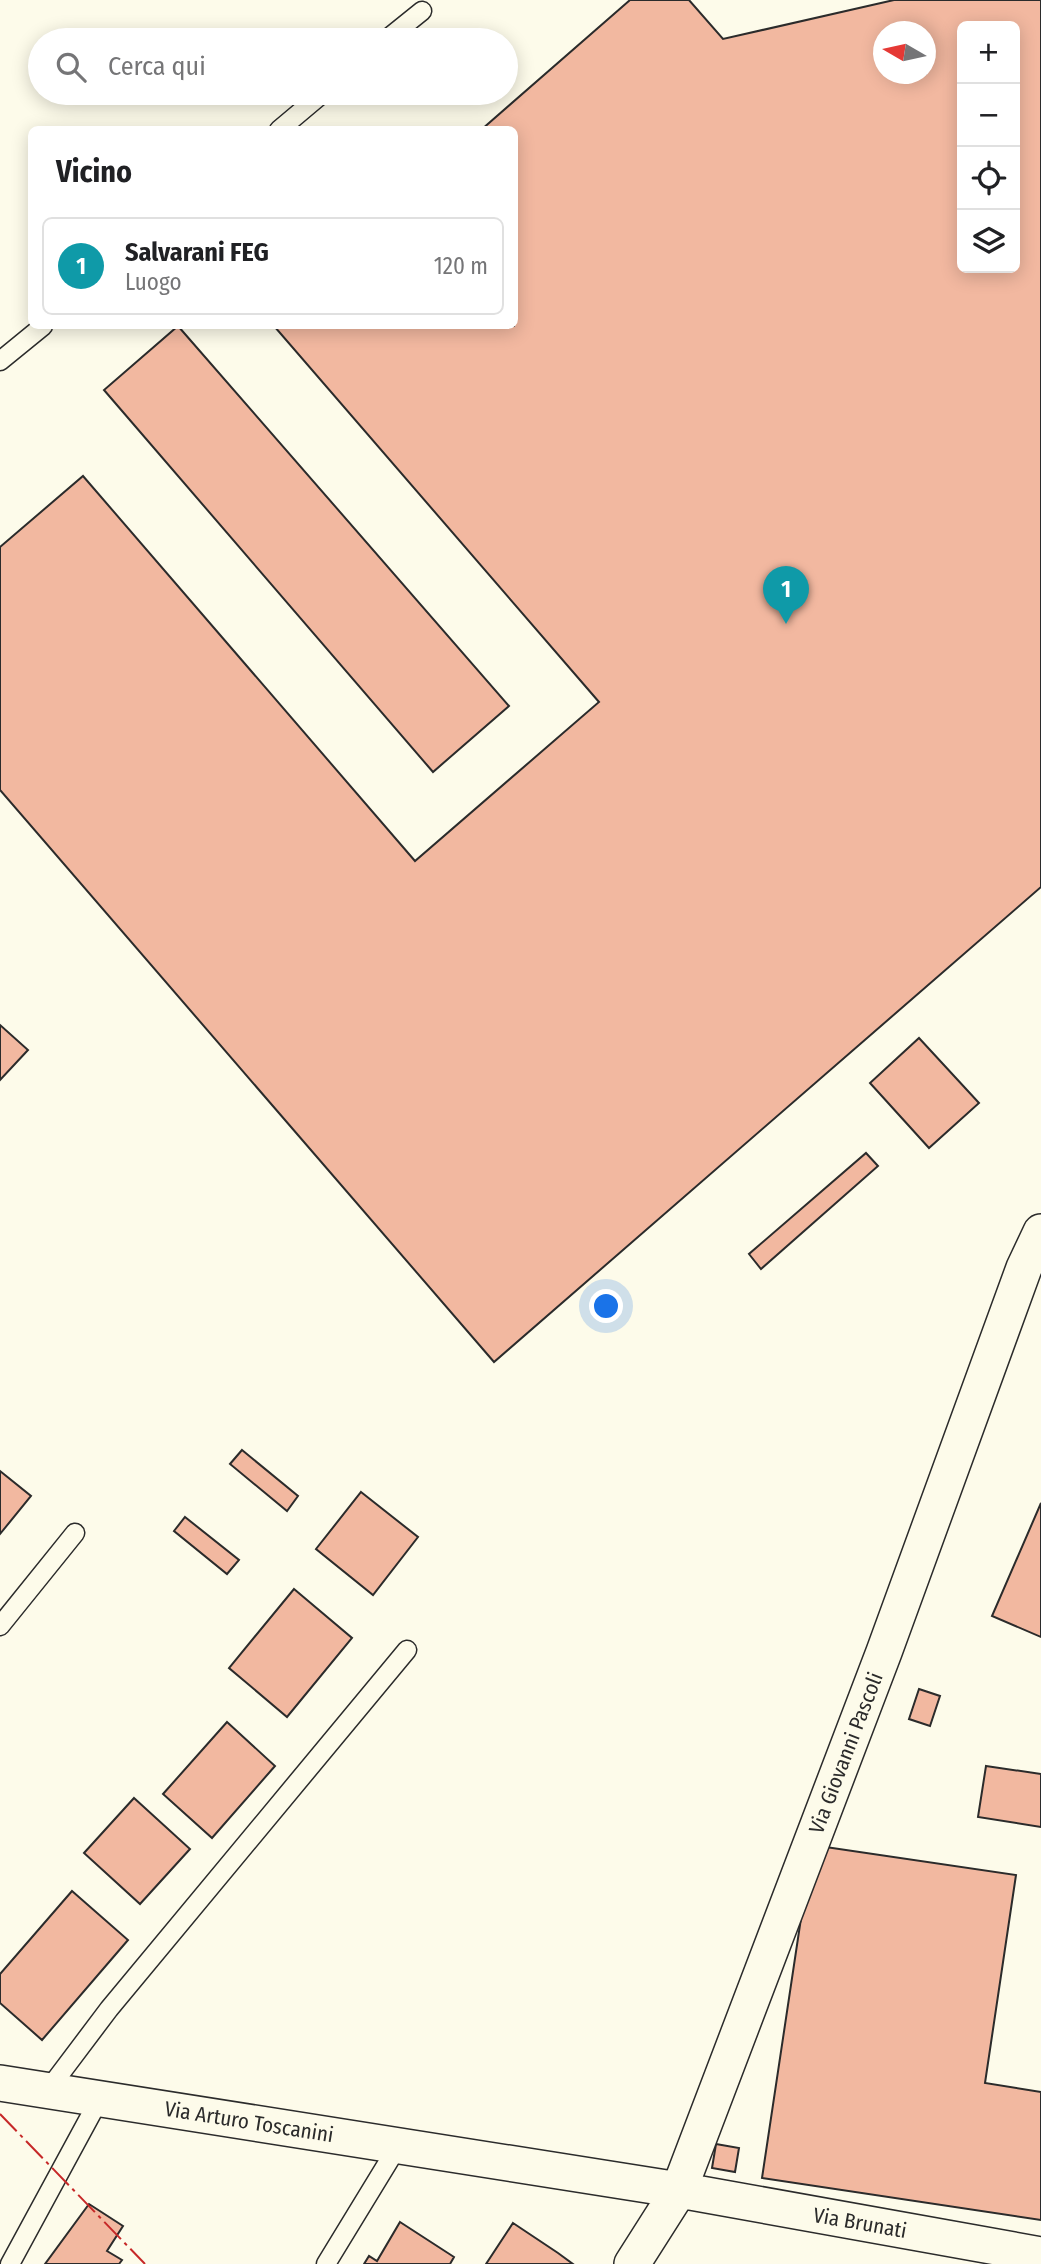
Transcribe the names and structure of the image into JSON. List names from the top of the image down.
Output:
{
  "streets": {
    "street": ["Via Giovanni Pascoli", "Via Arturo Toscanini", "Via Brunati"]
  },
  "crossings": [
    ["Via Giovanni Pascoli", "Via Arturo Toscanini"],
    ["Via Giovanni Pascoli", "Via Brunati"],
    ["Via Arturo Toscanini", "Via Brunati"]
  ],
  "north": "left",
  "page": {
    "map_buttons": ["+", "−"],
    "search": "Cerca qui",
    "heading": "Vicino",
    "list": [
      {
        "mark": "1",
        "name": "Salvarani FEG",
        "note": "Luogo",
        "value": "120 m"
      }
    ],
    "pins": "1"
  }
}
